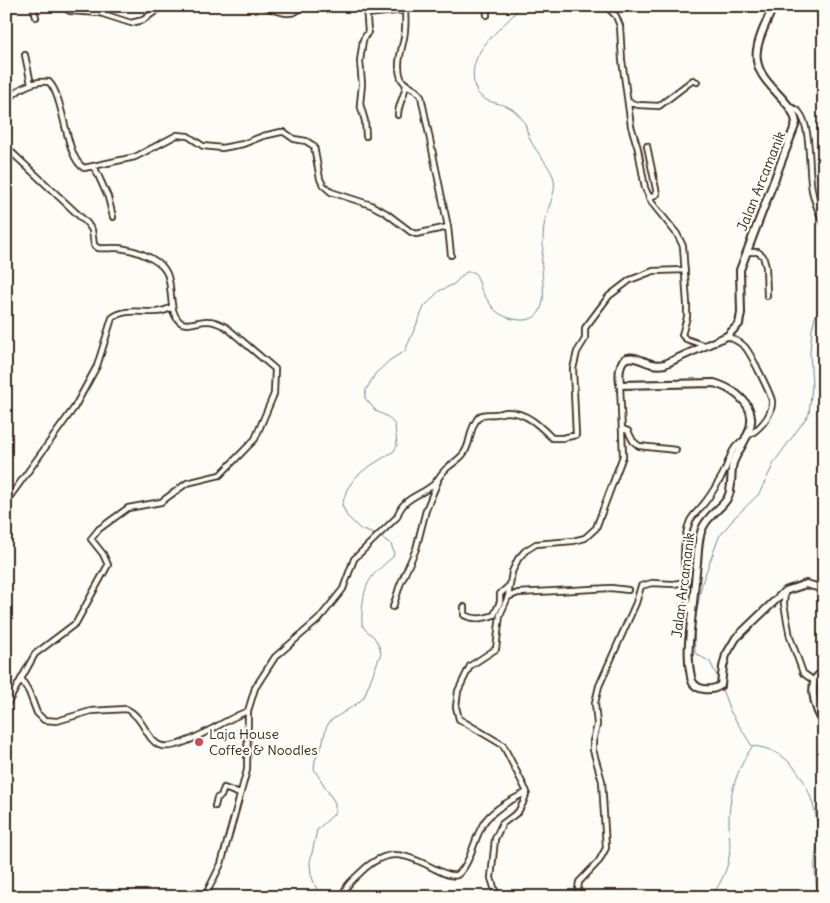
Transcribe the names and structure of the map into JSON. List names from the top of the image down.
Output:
{
  "streets": {
    "street": ["Jalan Arcamanik"]
  },
  "places": ["Laja House Coffee & Noodles"]
}
